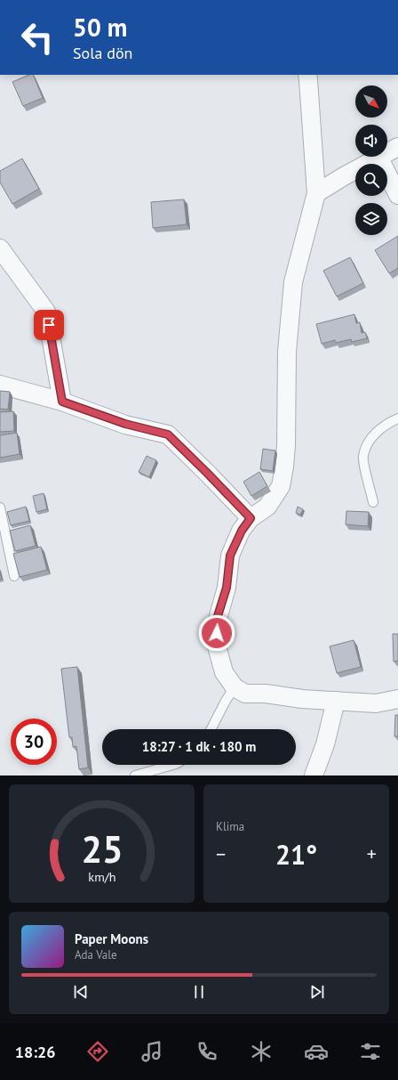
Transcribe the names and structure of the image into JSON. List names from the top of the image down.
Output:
{
  "north": "bottom right",
  "page": {
    "turn": ["50 m", "Sola dön"],
    "limit": "30",
    "trip": "18:27 · 1 dk · 180 m",
    "tile": "Klima",
    "heat": ["−", "21°", "+"],
    "song": ["Paper Moons", "Ada Vale"],
    "tabs": "18:26",
    "gauge": ["25", "km/h"]
  }
}
